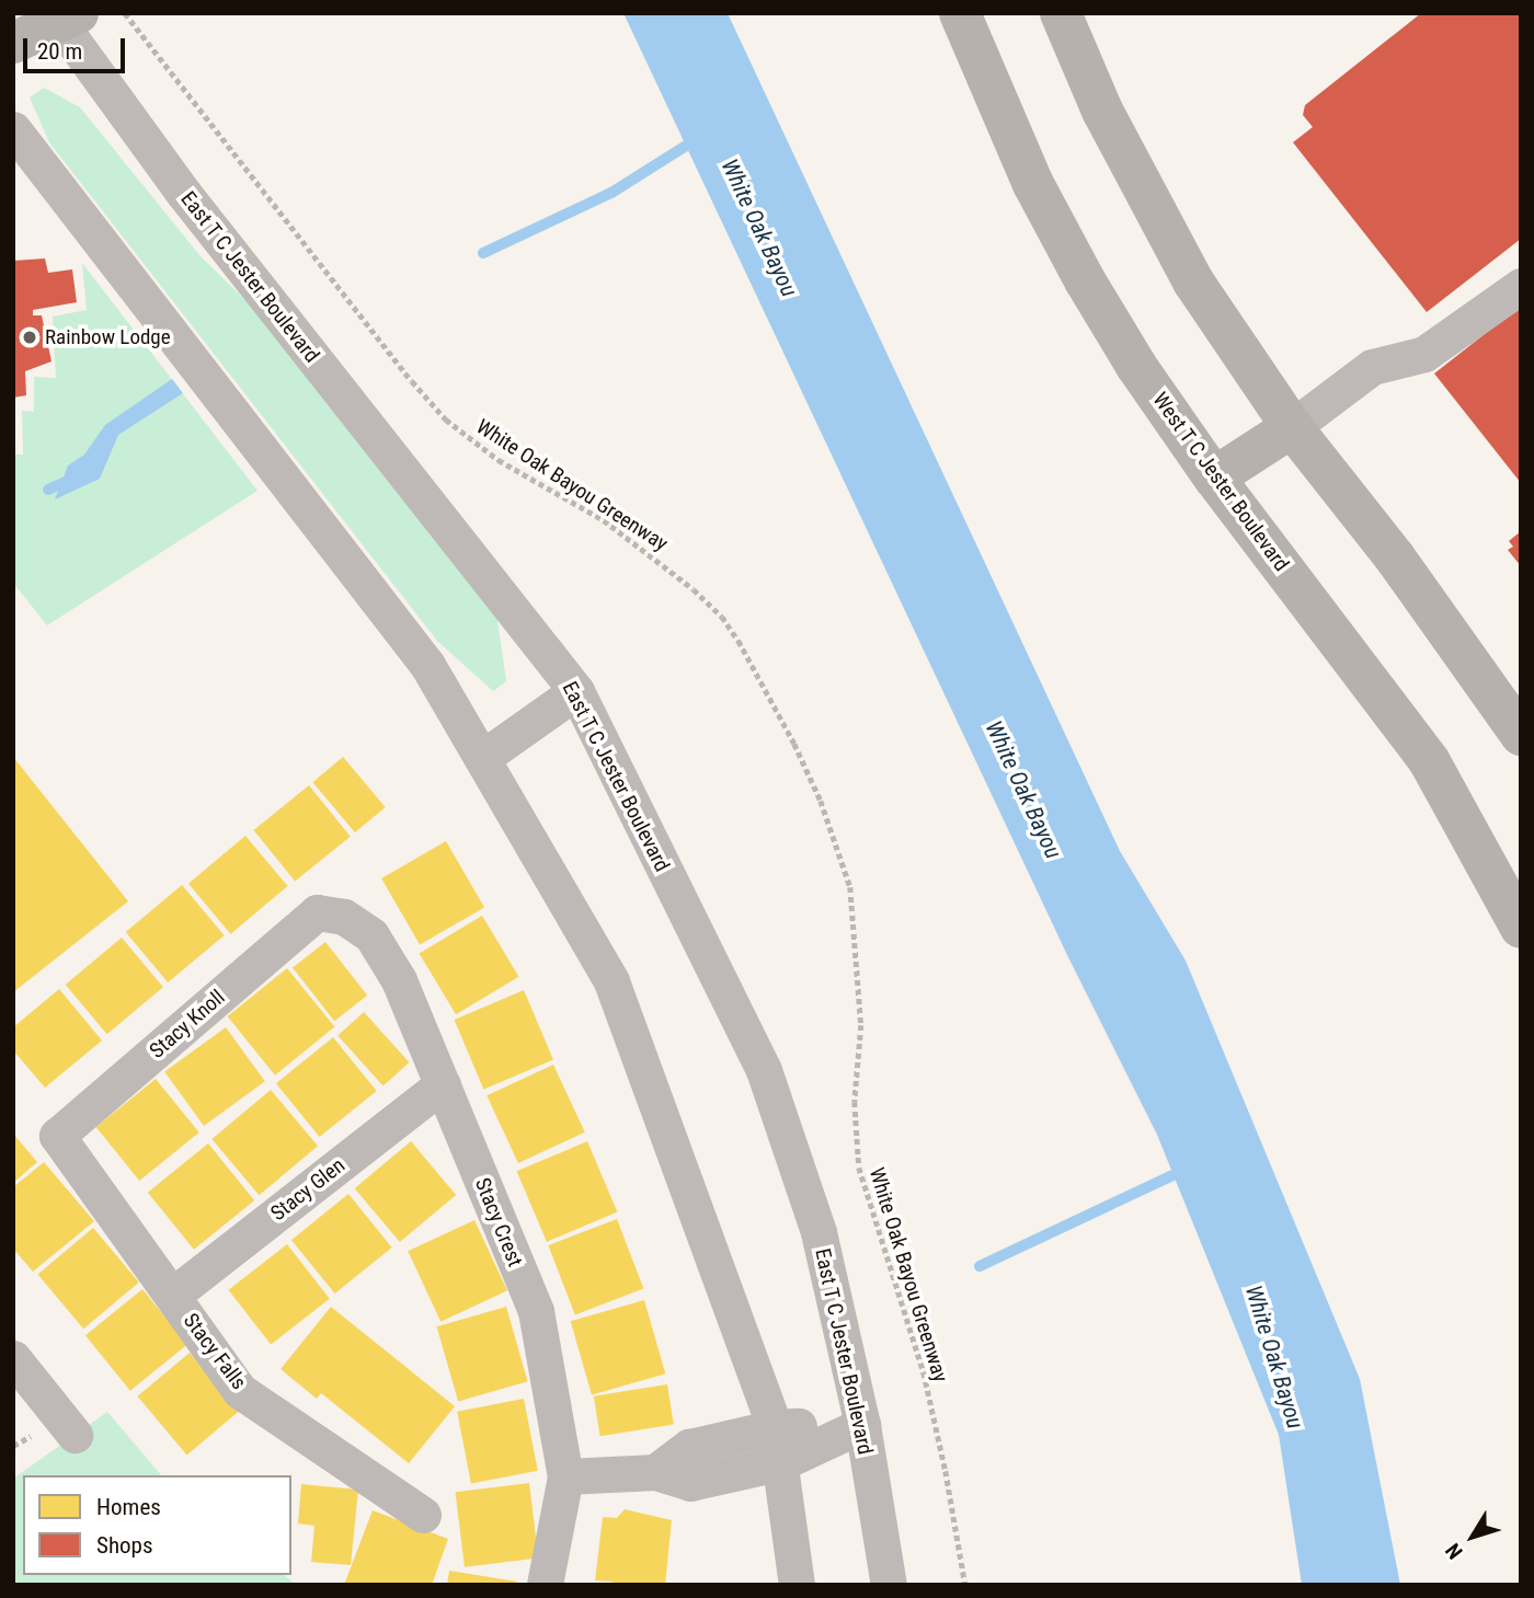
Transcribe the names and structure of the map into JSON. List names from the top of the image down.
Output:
{
  "streets": {
    "main road": ["West T C Jester Boulevard"],
    "street": [
      "East T C Jester Boulevard",
      "Stacy Knoll",
      "Stacy Glen",
      "Stacy Crest",
      "Stacy Falls"
    ],
    "path": ["White Oak Bayou Greenway"]
  },
  "crossings": [
    ["Stacy Knoll", "Stacy Crest"],
    ["Stacy Knoll", "Stacy Falls"],
    ["Stacy Glen", "Stacy Crest"],
    ["Stacy Glen", "Stacy Falls"]
  ],
  "water": ["White Oak Bayou"],
  "places": ["Rainbow Lodge"],
  "legend": ["Homes", "Shops"],
  "scale_bar": "20 m",
  "north": "bottom left"
}
